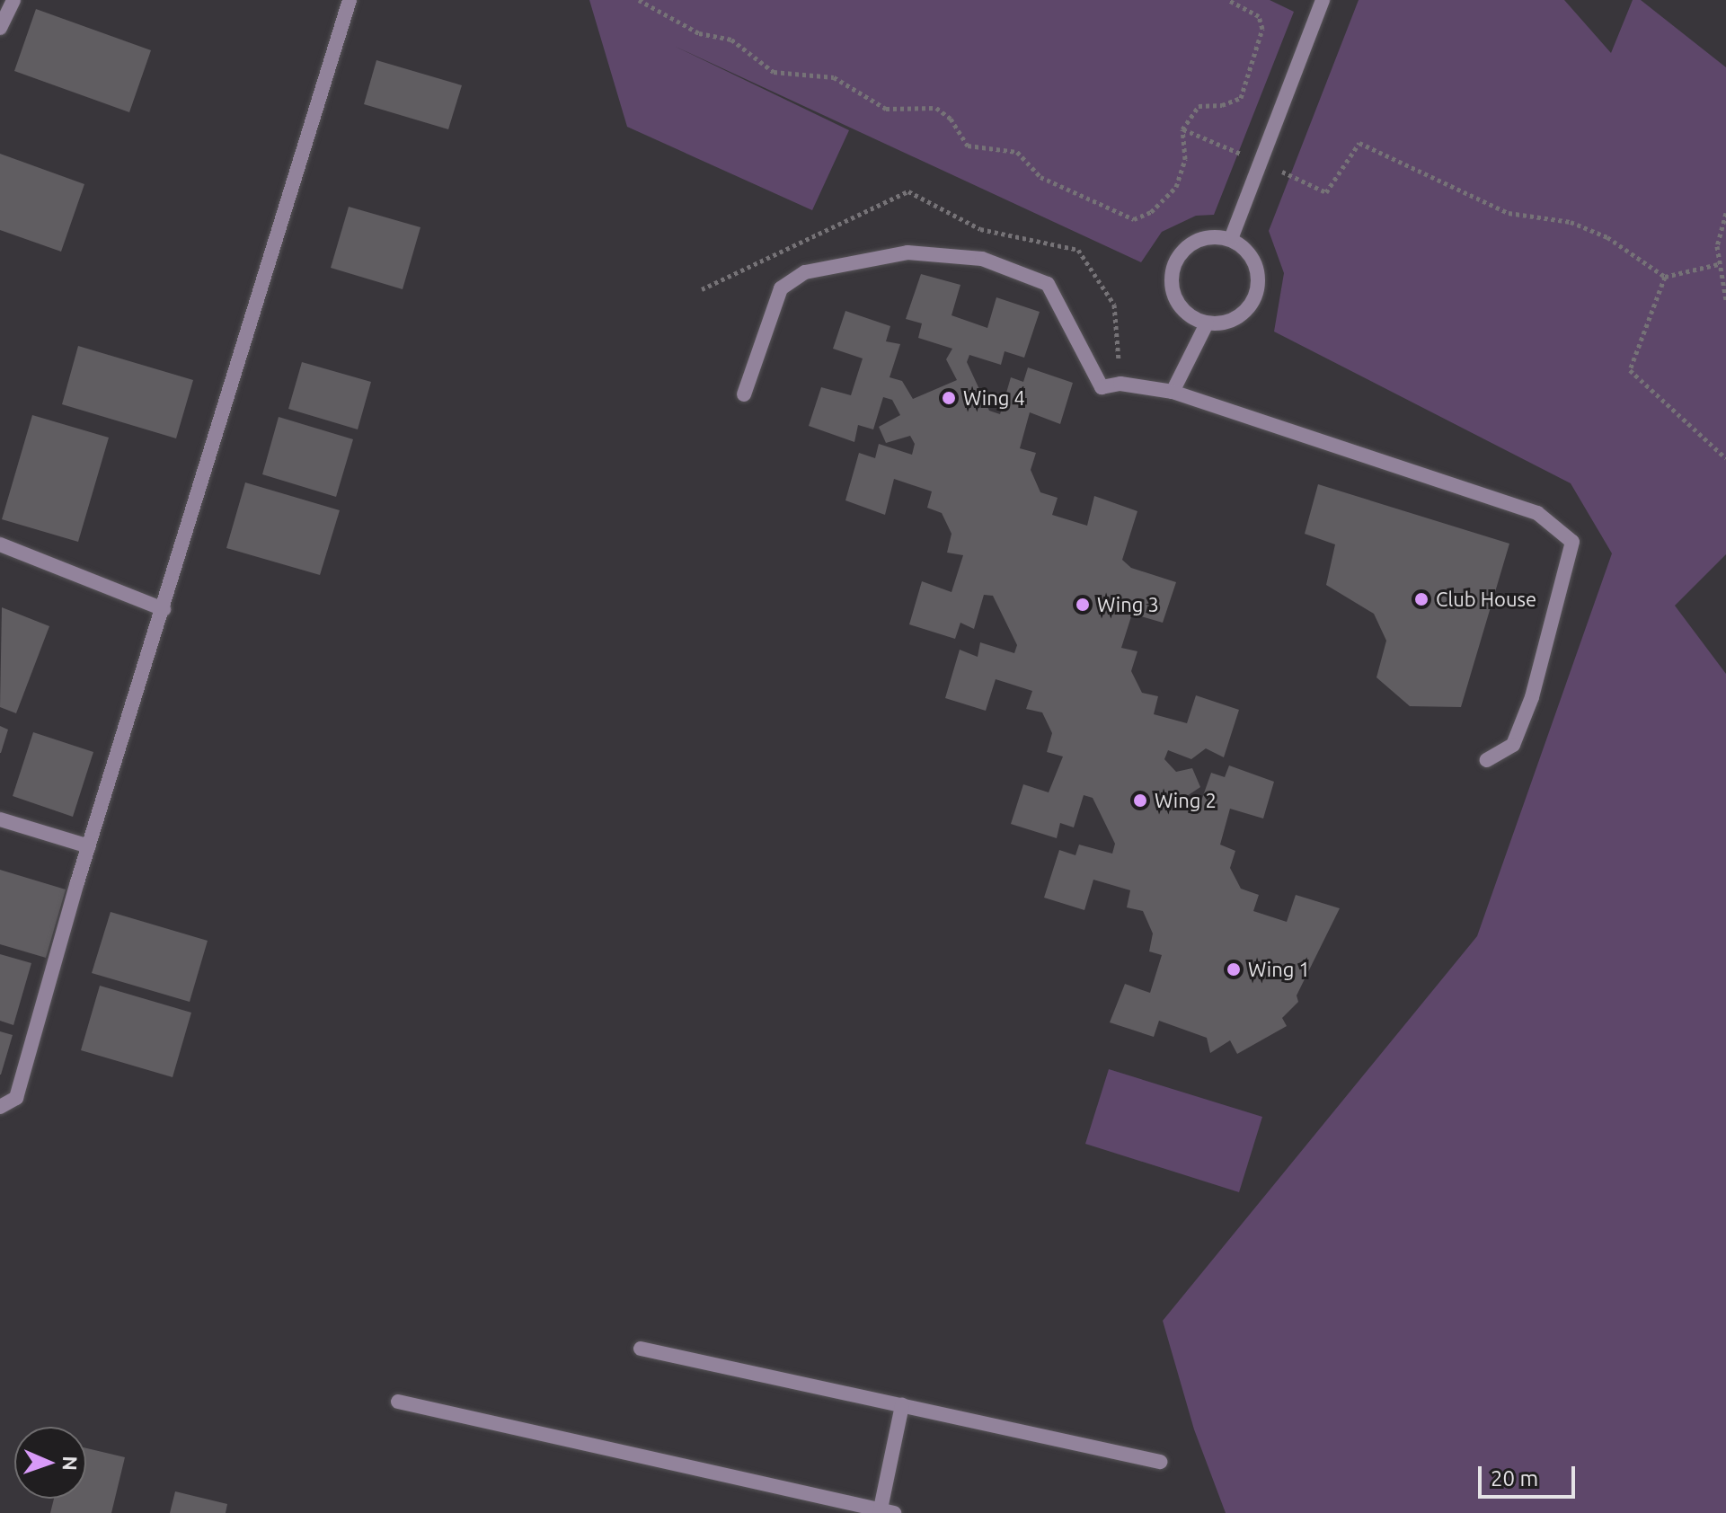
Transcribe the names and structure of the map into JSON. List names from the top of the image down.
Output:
{
  "places": [
    "Wing 4",
    "Club House",
    "Wing 3",
    "Wing 2",
    "Wing 1"
  ],
  "scale_bar": "20 m",
  "north": "right"
}
